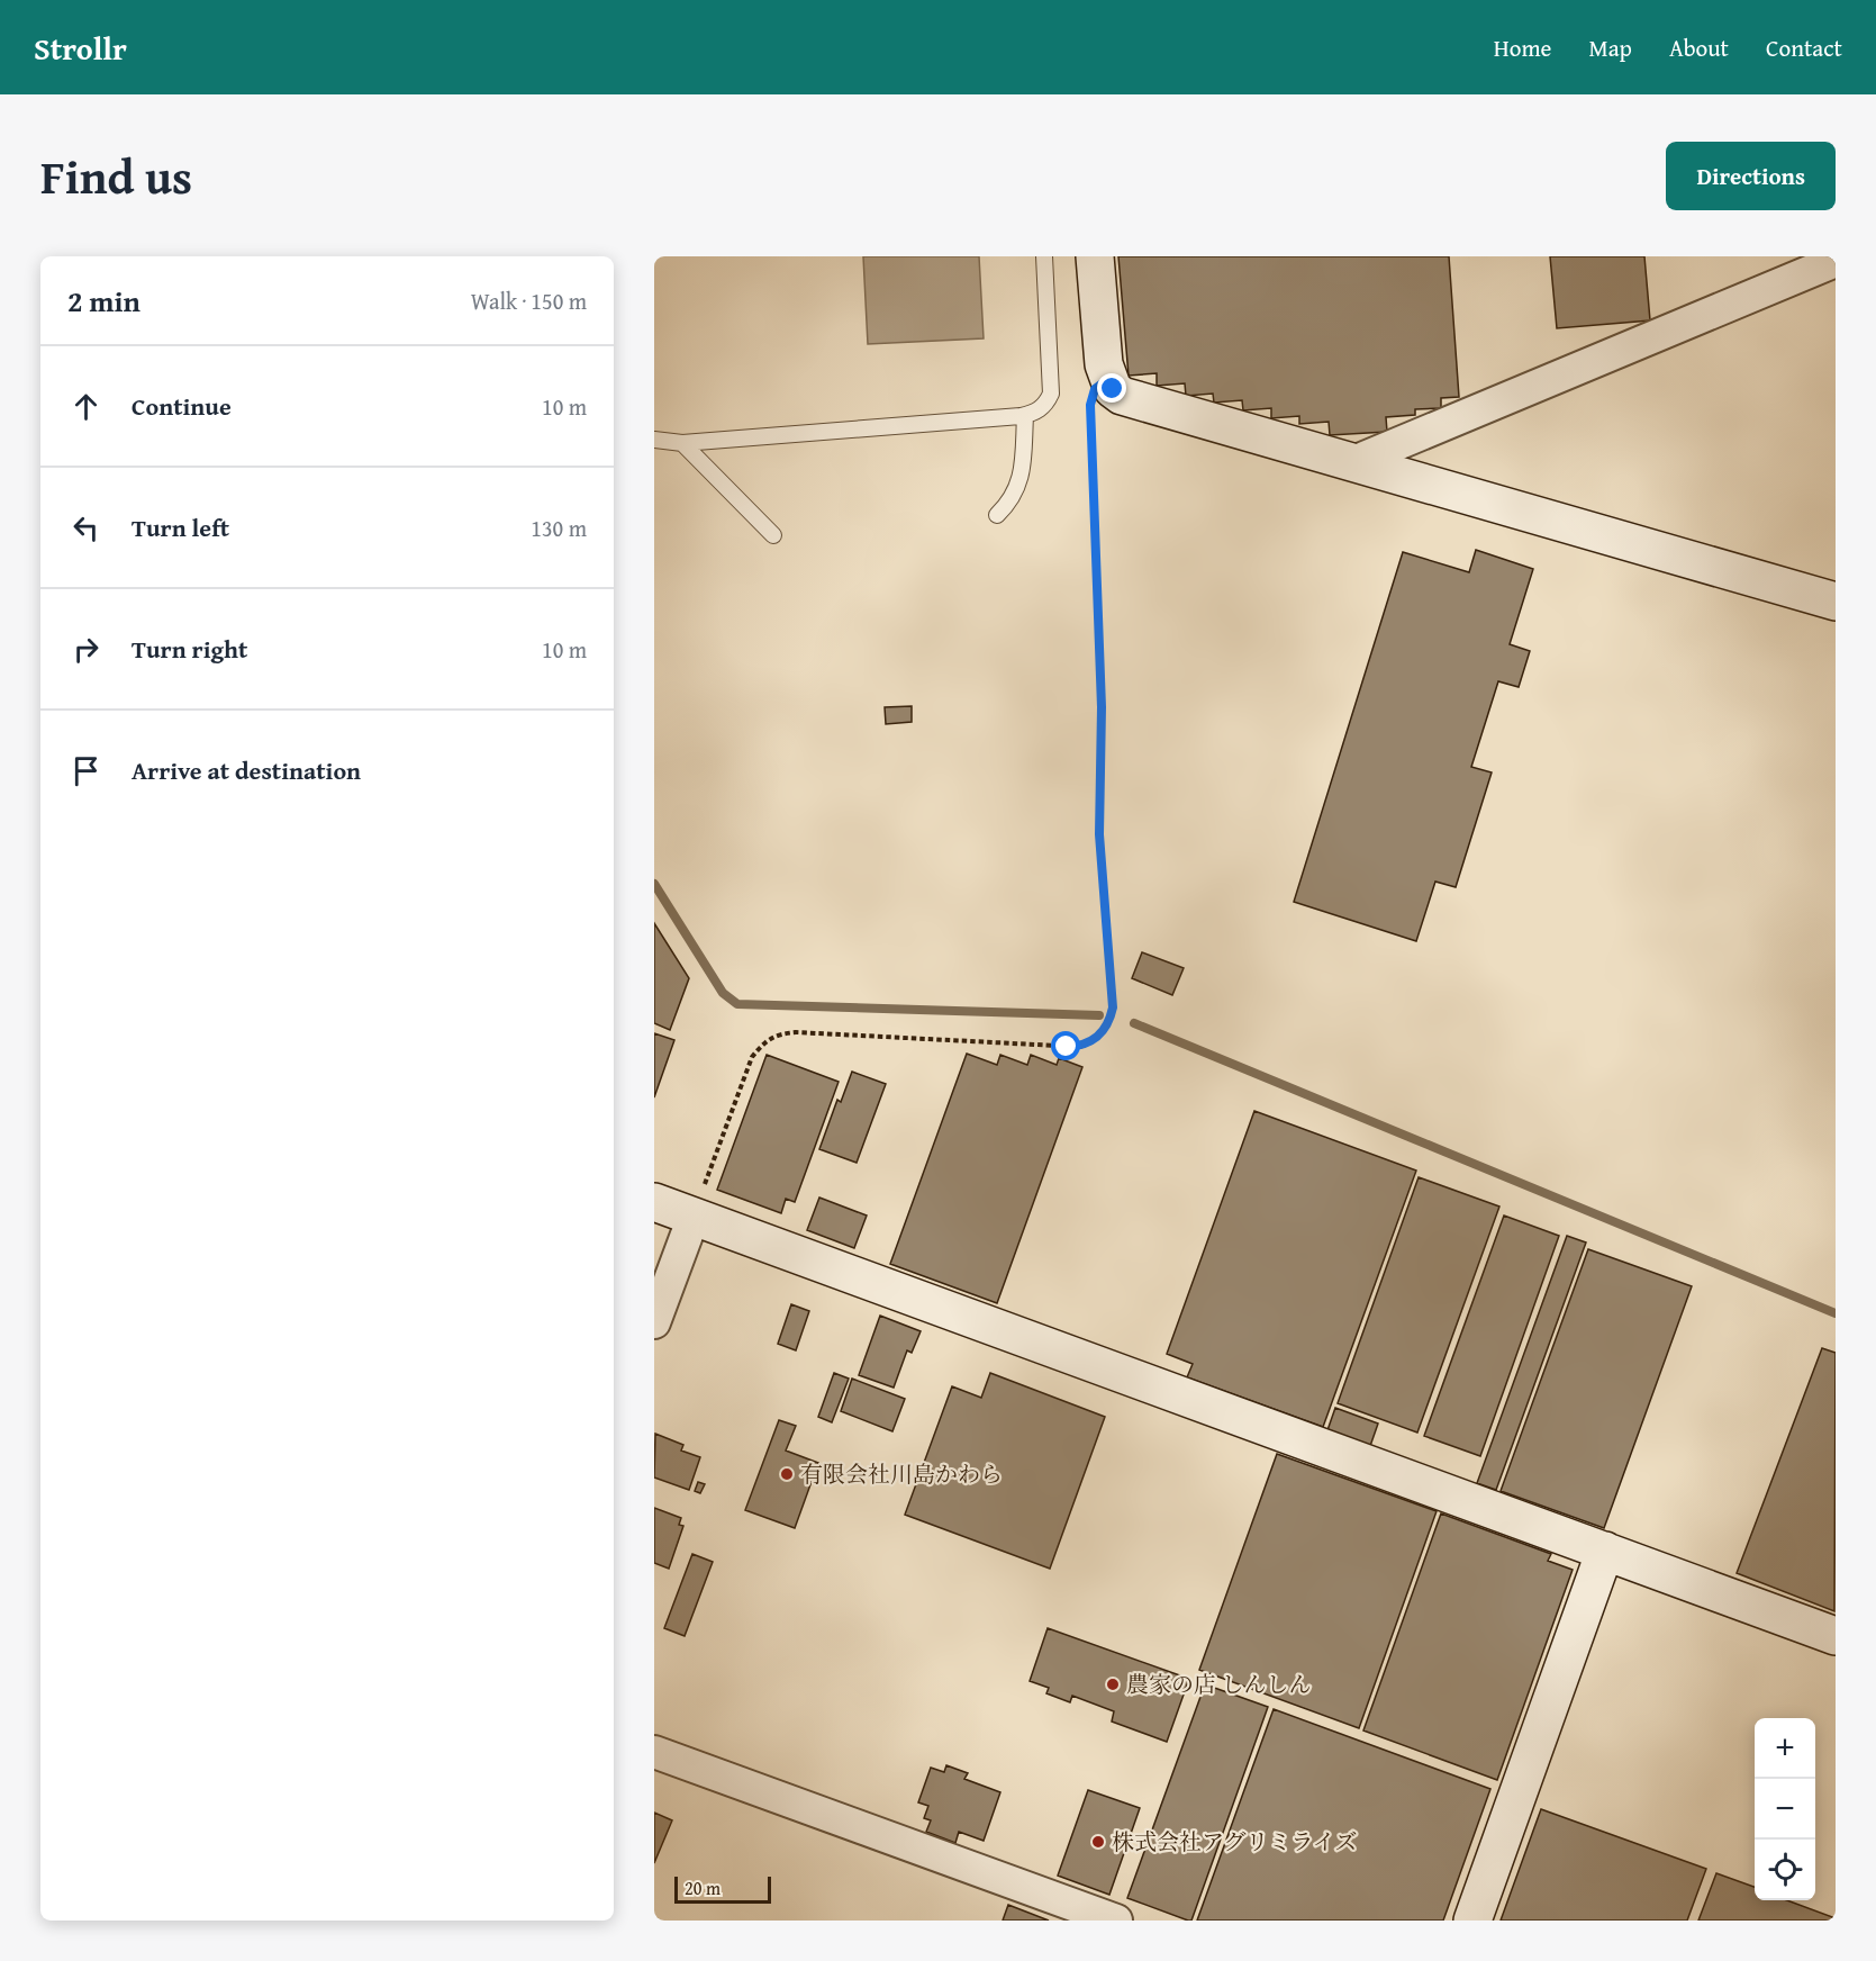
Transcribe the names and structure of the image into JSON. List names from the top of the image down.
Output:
{
  "places": ["有限会社川島かわら", "農家の店 しんしん", "株式会社アグリミライズ"],
  "scale_bar": "20 m",
  "page": {
    "header": "Strollr",
    "nav": [
      "Home",
      "Map",
      "About",
      "Contact"
    ],
    "title": "Find us",
    "buttons": "Directions",
    "heading": ["2 min", "Walk · 150 m"],
    "list": [
      ["Continue", "10 m"],
      ["Turn left", "130 m"],
      ["Turn right", "10 m"],
      "Arrive at destination"
    ],
    "map_buttons": ["+", "−"],
    "scale": "20 m"
  }
}
